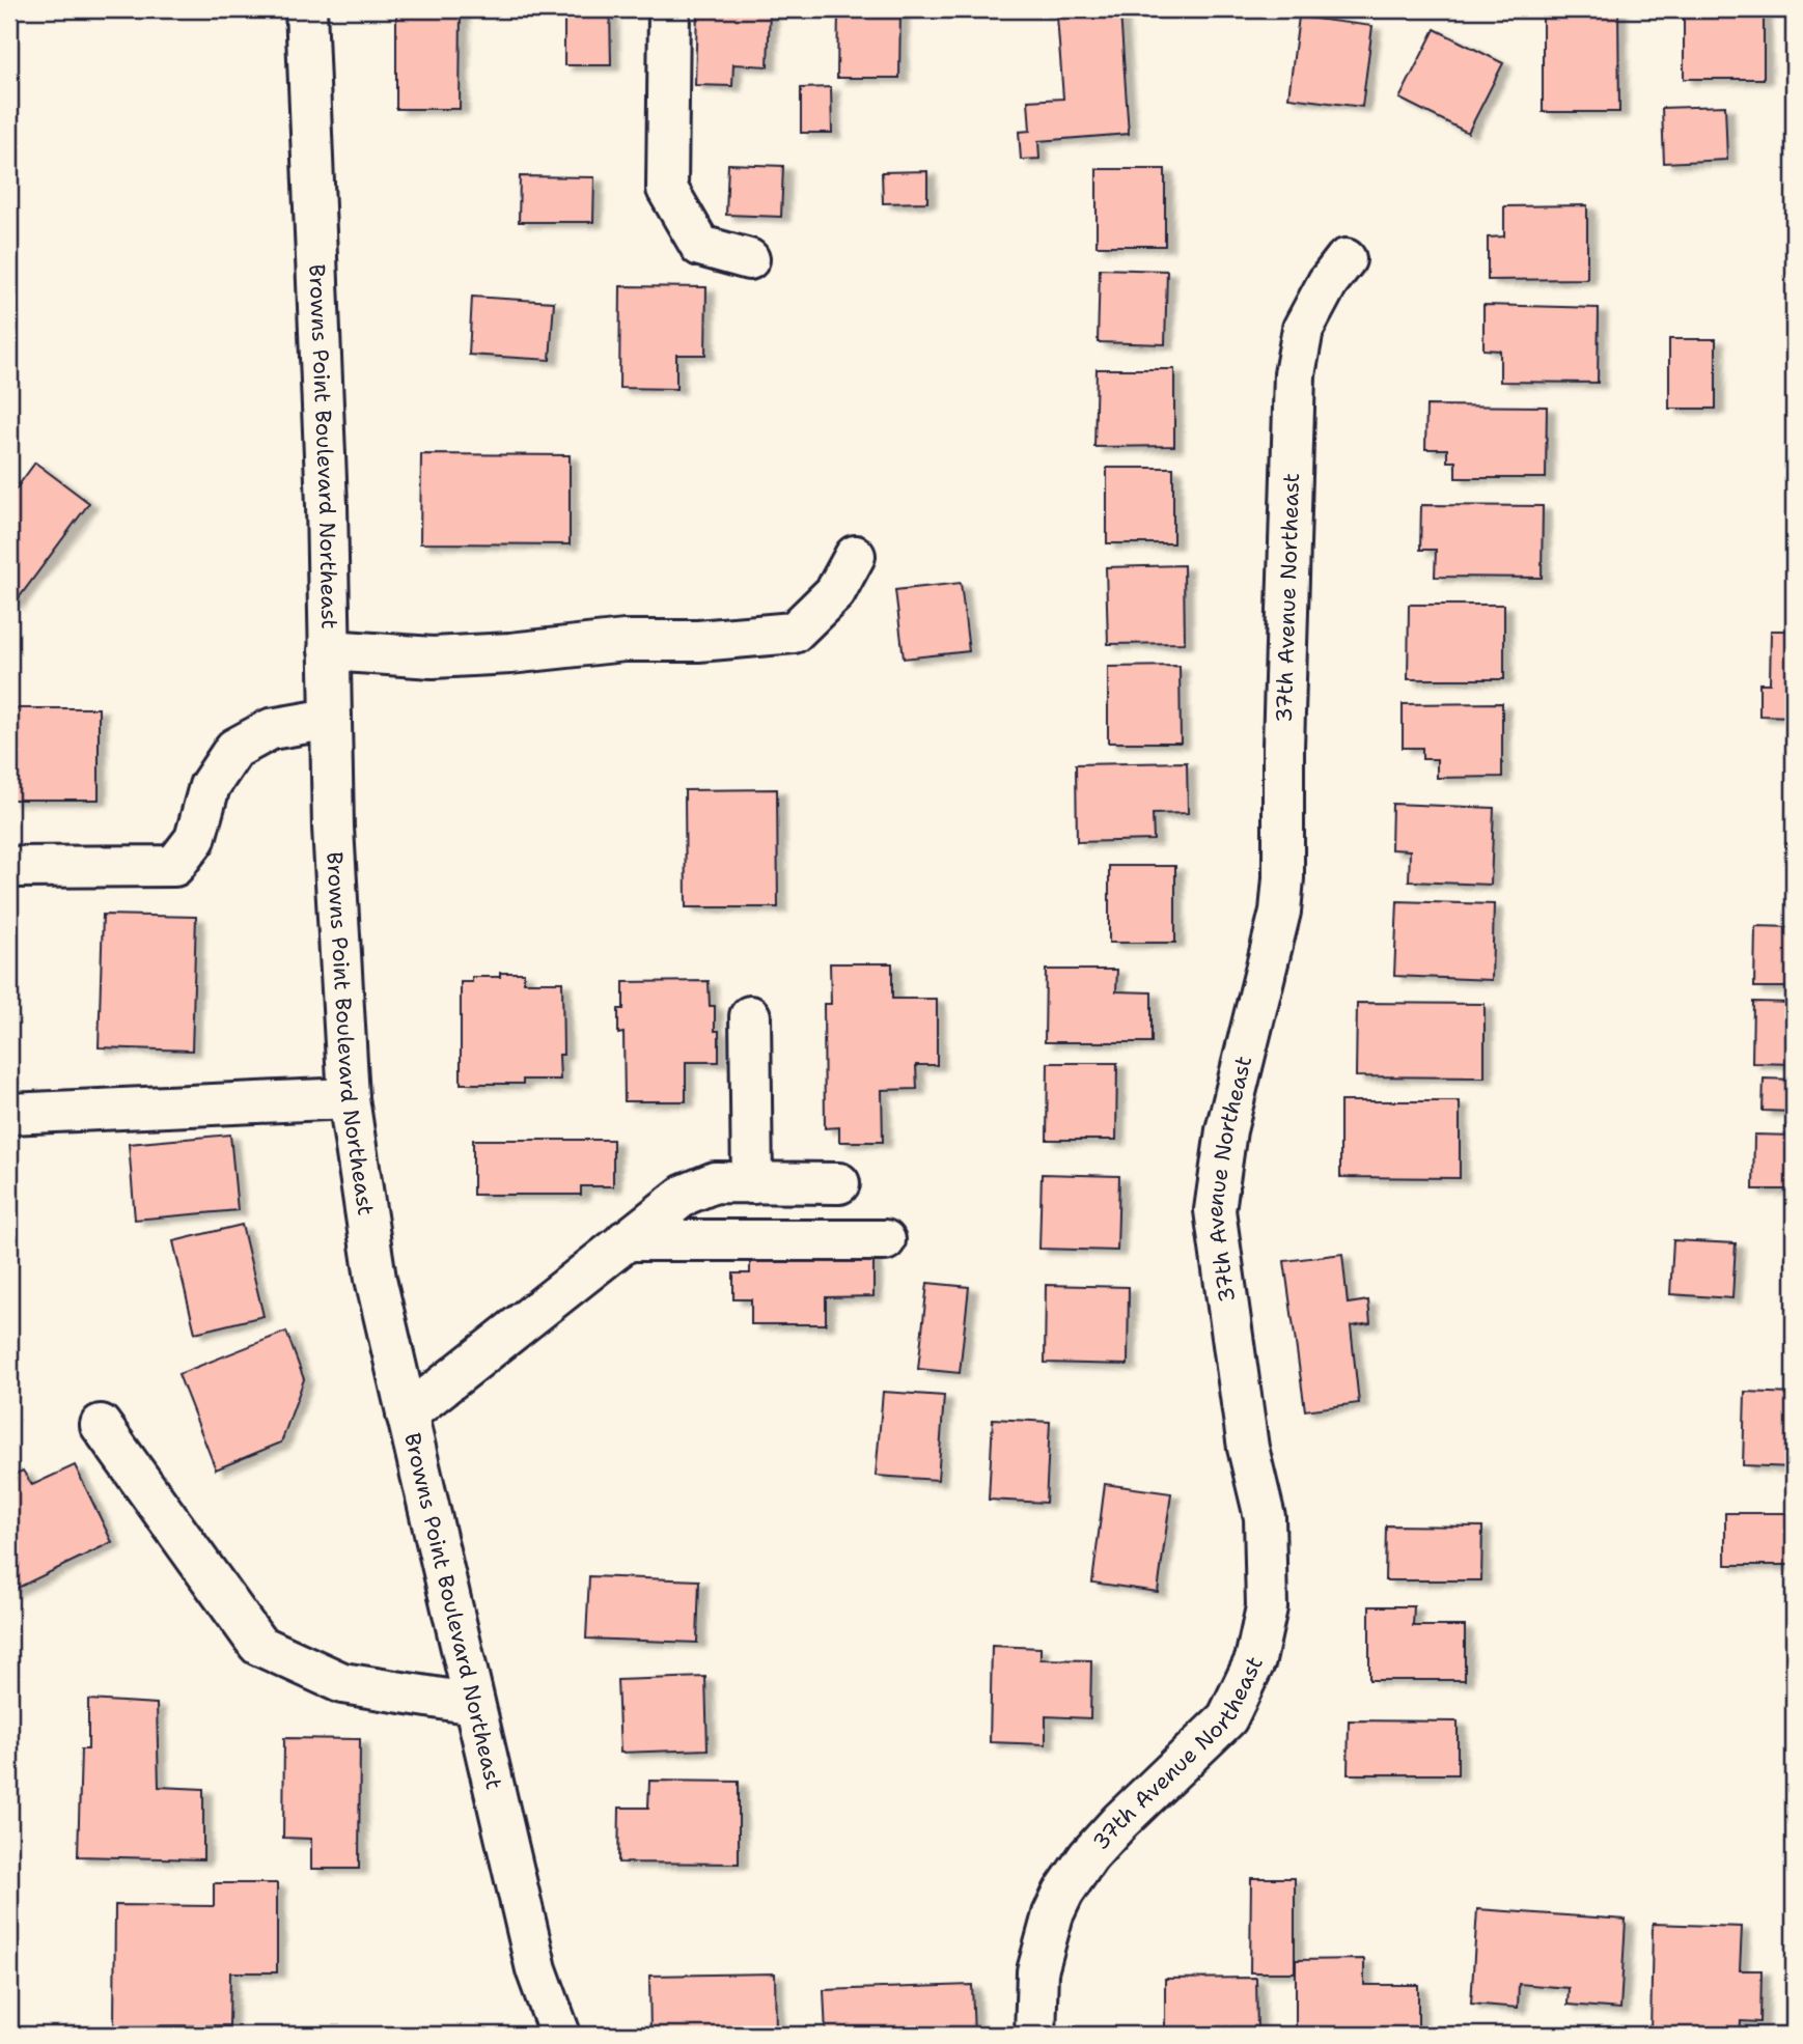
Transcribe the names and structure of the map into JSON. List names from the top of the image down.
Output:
{
  "streets": {
    "street": ["Browns Point Boulevard Northeast", "37th Avenue Northeast"]
  }
}
